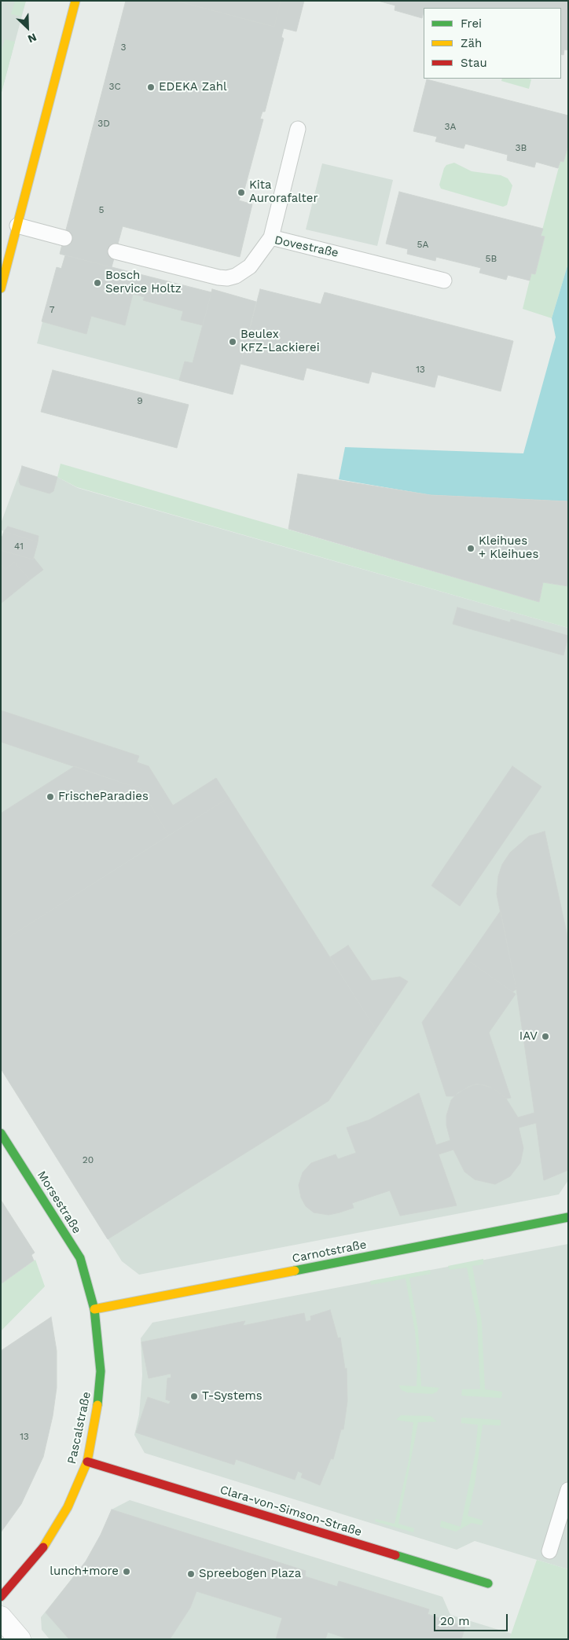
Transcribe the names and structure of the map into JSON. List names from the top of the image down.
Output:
{
  "streets": {
    "street": [
      "Morsestraße",
      "Carnotstraße",
      "Pascalstraße",
      "Clara-von-Simson-Straße"
    ],
    "lane": ["Dovestraße"]
  },
  "crossings": [
    ["Morsestraße", "Pascalstraße"],
    ["Carnotstraße", "Pascalstraße"],
    ["Pascalstraße", "Clara-von-Simson-Straße"]
  ],
  "places": [
    "EDEKA Zahl",
    "Kita Aurorafalter",
    "Bosch Service Holtz",
    "Beulex KFZ-Lackierei",
    "Kleihues + Kleihues",
    "FrischeParadies",
    "IAV",
    "T-Systems",
    "lunch+more",
    "Spreebogen Plaza"
  ],
  "house_numbers": [
    "3",
    "3C",
    "3D",
    "3A",
    "3B",
    "5",
    "5A",
    "5B",
    "7",
    "13",
    "9",
    "41",
    "20",
    "13"
  ],
  "legend": ["Frei", "Zäh", "Stau"],
  "scale_bar": "20 m",
  "north": "bottom right"
}
